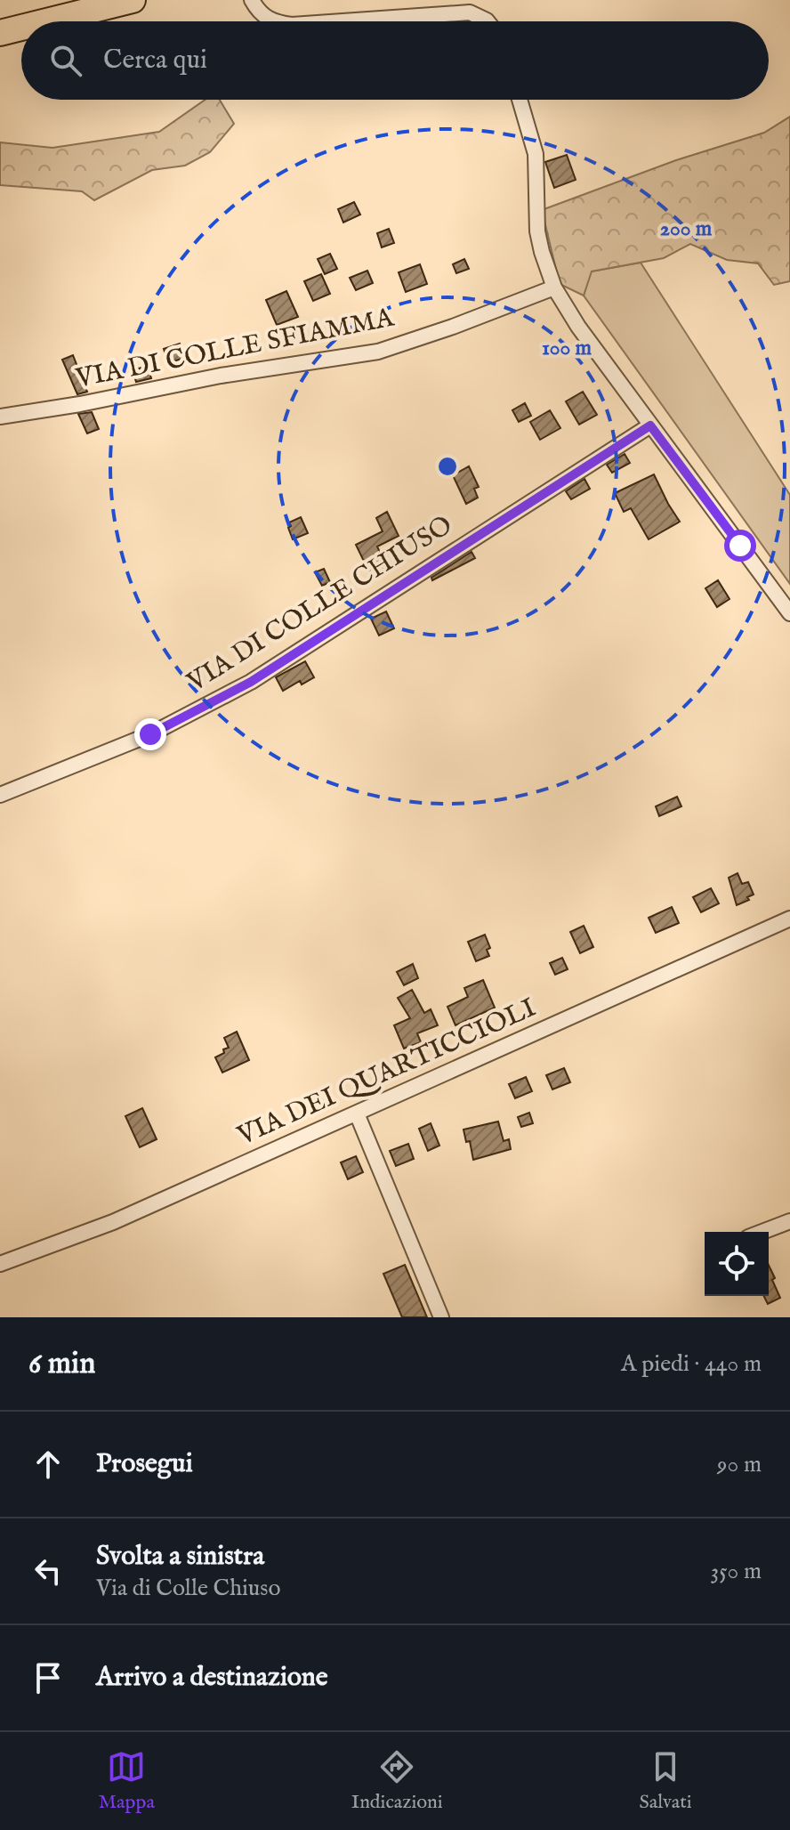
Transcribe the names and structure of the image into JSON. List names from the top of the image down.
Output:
{
  "streets": {
    "street": ["VIA DI COLLE SFIAMMA", "VIA DI COLLE CHIUSO", "VIA DEI QUARTICCIOLI"]
  },
  "page": {
    "search": "Cerca qui",
    "heading": ["6 min", "A piedi · 440 m"],
    "list": [
      ["Prosegui", "90 m"],
      ["Svolta a sinistra", "Via di Colle Chiuso", "350 m"],
      "Arrivo a destinazione"
    ],
    "nav": ["Mappa", "Indicazioni", "Salvati"]
  },
  "rings": ["200 m", "100 m"]
}
